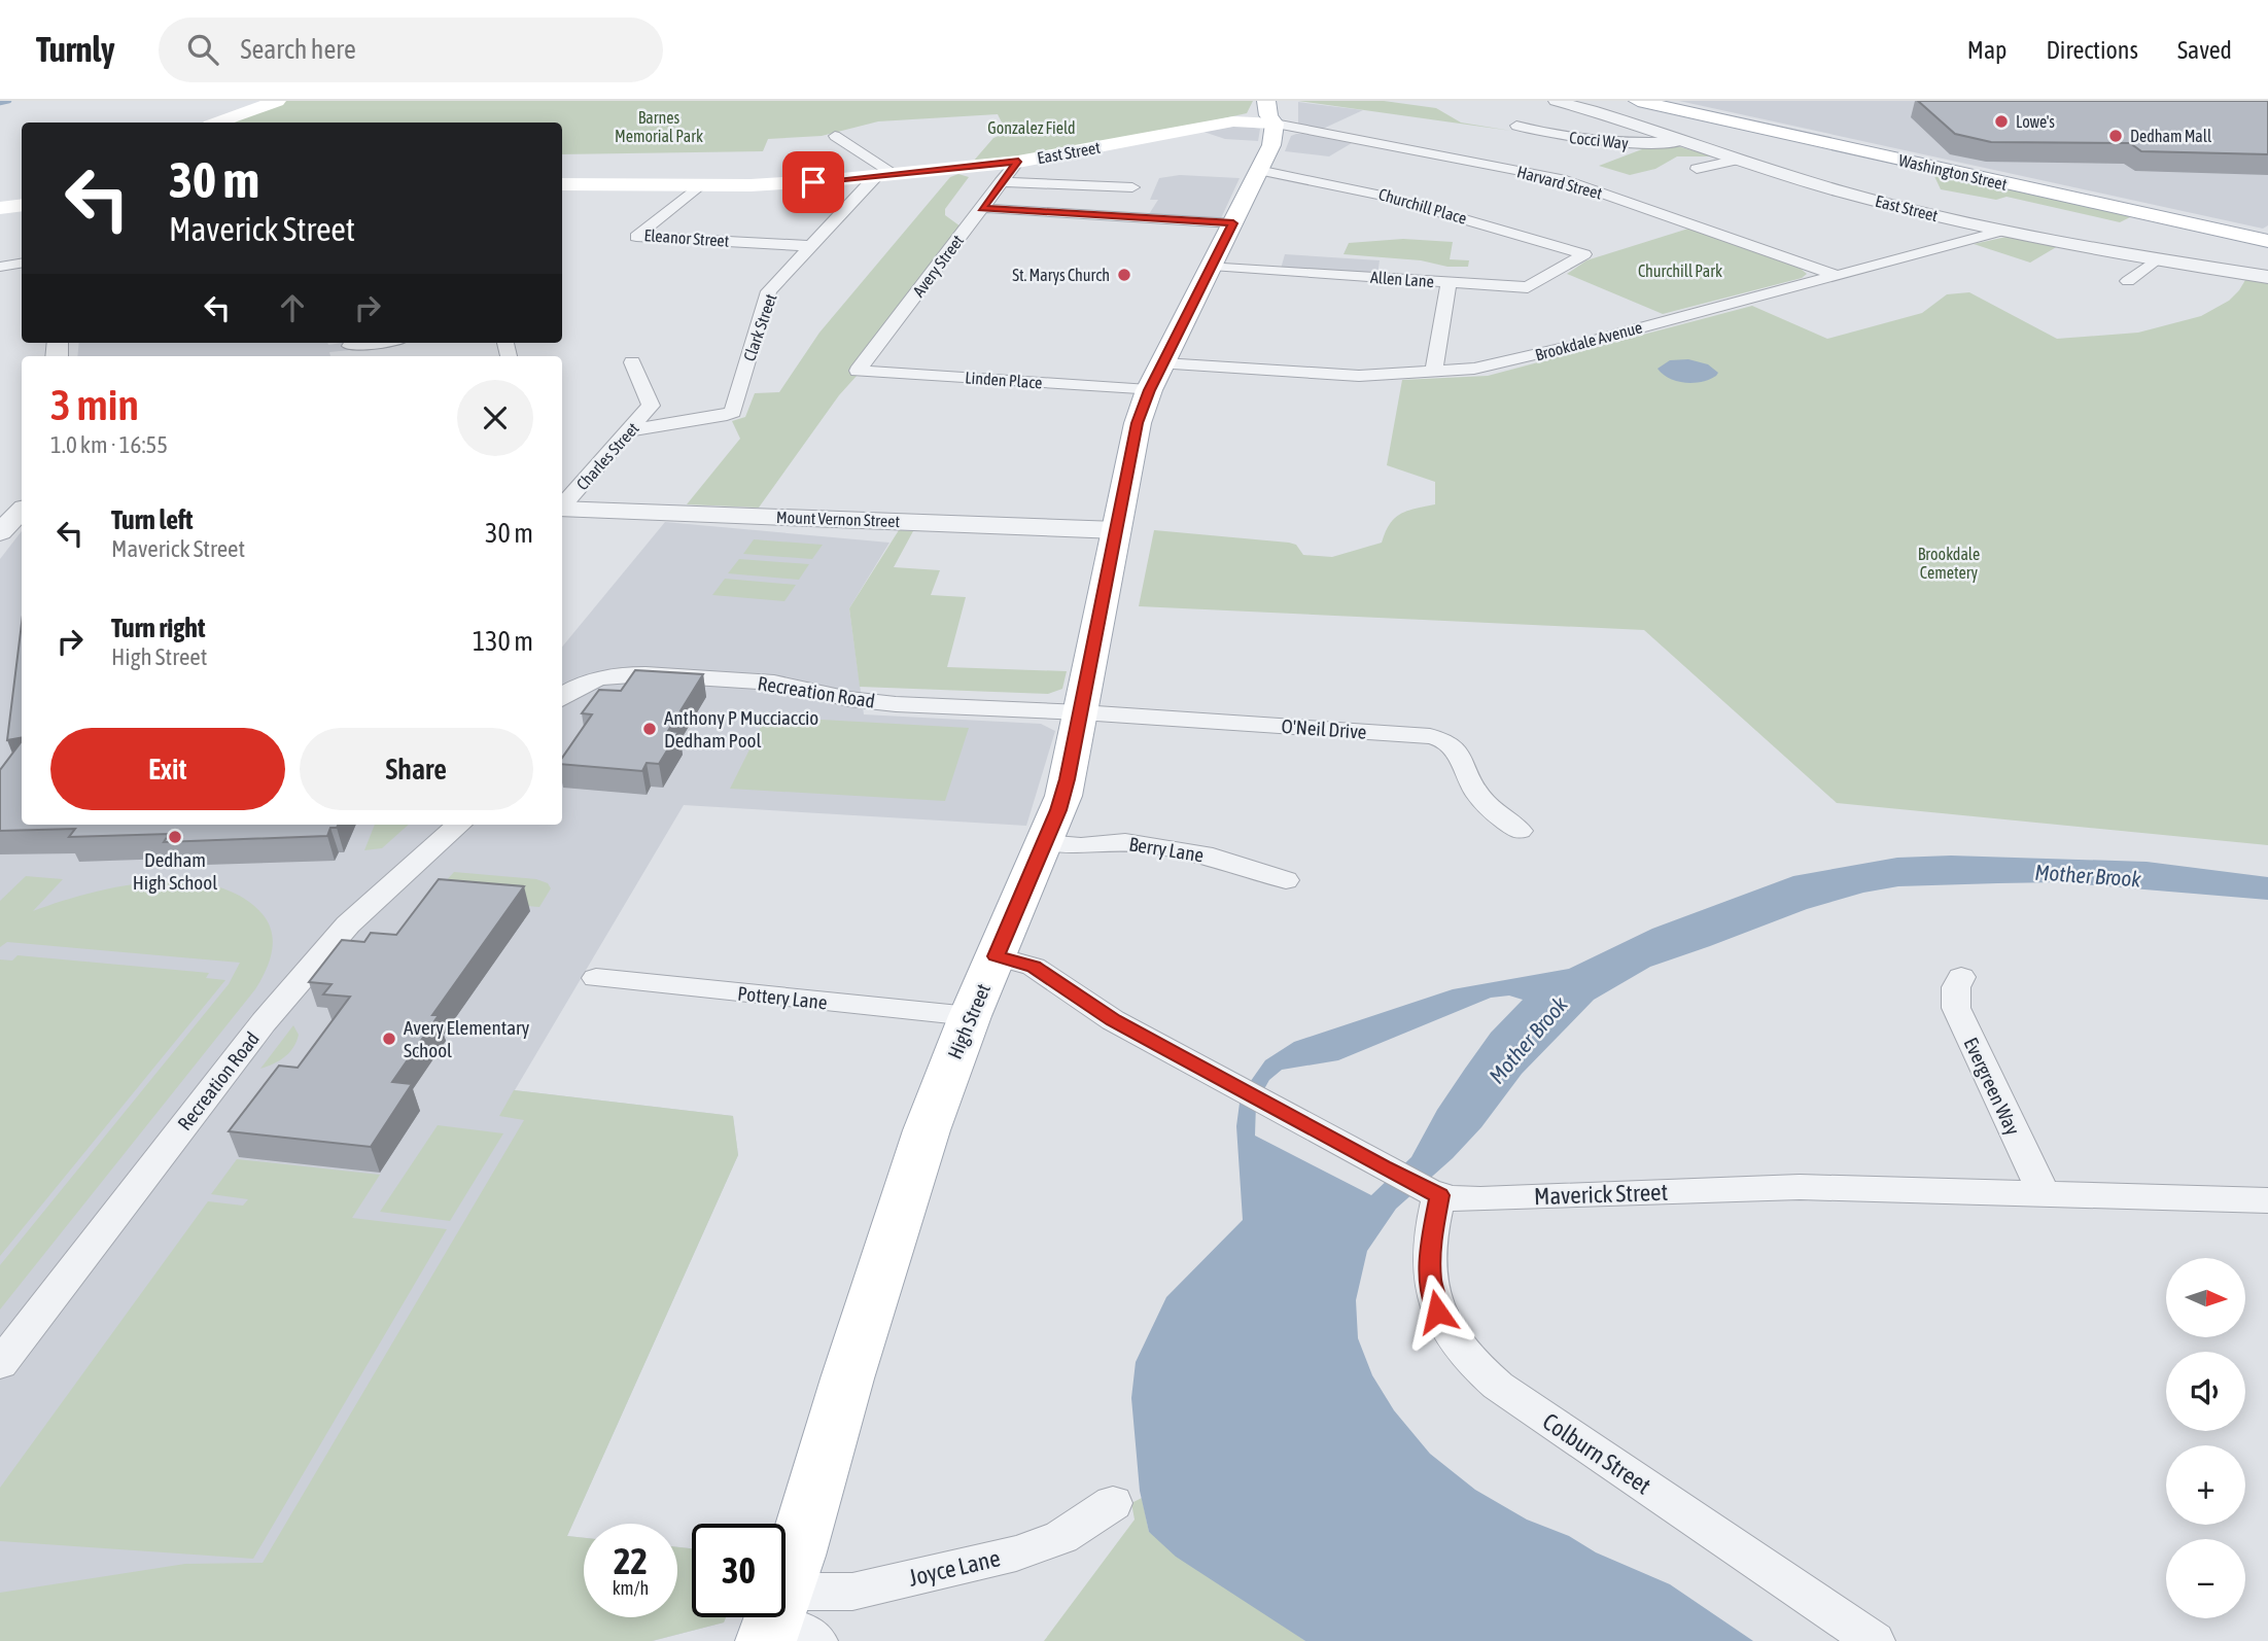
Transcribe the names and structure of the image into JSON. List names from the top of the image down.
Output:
{
  "streets": {
    "main road": ["East Street", "Washington Street", "High Street"],
    "street": [
      "Cocci Way",
      "Harvard Street",
      "Churchill Place",
      "Eleanor Street",
      "Avery Street",
      "Allen Lane",
      "Clark Street",
      "Brookdale Avenue",
      "Linden Place",
      "Charles Street",
      "Mount Vernon Street",
      "Recreation Road",
      "O'Neil Drive",
      "Berry Lane",
      "Pottery Lane",
      "Evergreen Way",
      "Maverick Street",
      "Colburn Street",
      "Joyce Lane"
    ]
  },
  "crossings": [
    ["Cocci Way", "East Street"],
    ["East Street", "Harvard Street"],
    ["East Street", "Eleanor Street"],
    ["East Street", "Avery Street"],
    ["East Street", "Clark Street"],
    ["East Street", "Brookdale Avenue"],
    ["East Street", "High Street"],
    ["Harvard Street", "Brookdale Avenue"],
    ["Harvard Street", "High Street"],
    ["Churchill Place", "Allen Lane"],
    ["Churchill Place", "High Street"],
    ["Eleanor Street", "Clark Street"],
    ["Avery Street", "Linden Place"],
    ["Allen Lane", "High Street"],
    ["Clark Street", "Charles Street"],
    ["Brookdale Avenue", "Linden Place"],
    ["Brookdale Avenue", "High Street"],
    ["Linden Place", "High Street"],
    ["Mount Vernon Street", "High Street"],
    ["Recreation Road", "O'Neil Drive"],
    ["Recreation Road", "High Street"],
    ["O'Neil Drive", "High Street"],
    ["Berry Lane", "High Street"],
    ["Pottery Lane", "High Street"],
    ["High Street", "Maverick Street"],
    ["High Street", "Joyce Lane"],
    ["Evergreen Way", "Maverick Street"],
    ["Maverick Street", "Colburn Street"]
  ],
  "water": ["Mother Brook"],
  "parks": [
    "Barnes Memorial Park",
    "Gonzalez Field",
    "Churchill Park",
    "Brookdale Cemetery"
  ],
  "places": [
    "Lowe's",
    "Dedham Mall",
    "St. Marys Church",
    "Anthony P Mucciaccio Dedham Pool",
    "Dedham High School",
    "Avery Elementary School"
  ],
  "north": "right",
  "page": {
    "header": "Turnly",
    "search": "Search here",
    "nav": ["Map", "Directions", "Saved"],
    "turn": ["30 m", "Maverick Street"],
    "heading": ["3 min", "1.0 km · 16:55"],
    "list": [
      {
        "name": "Turn left",
        "note": "Maverick Street",
        "value": "30 m"
      },
      {
        "name": "Turn right",
        "note": "High Street",
        "value": "130 m"
      }
    ],
    "buttons": ["Exit", "Share"],
    "map_buttons": ["+", "−"],
    "speed": "22 km/h",
    "limit": "30"
  }
}
